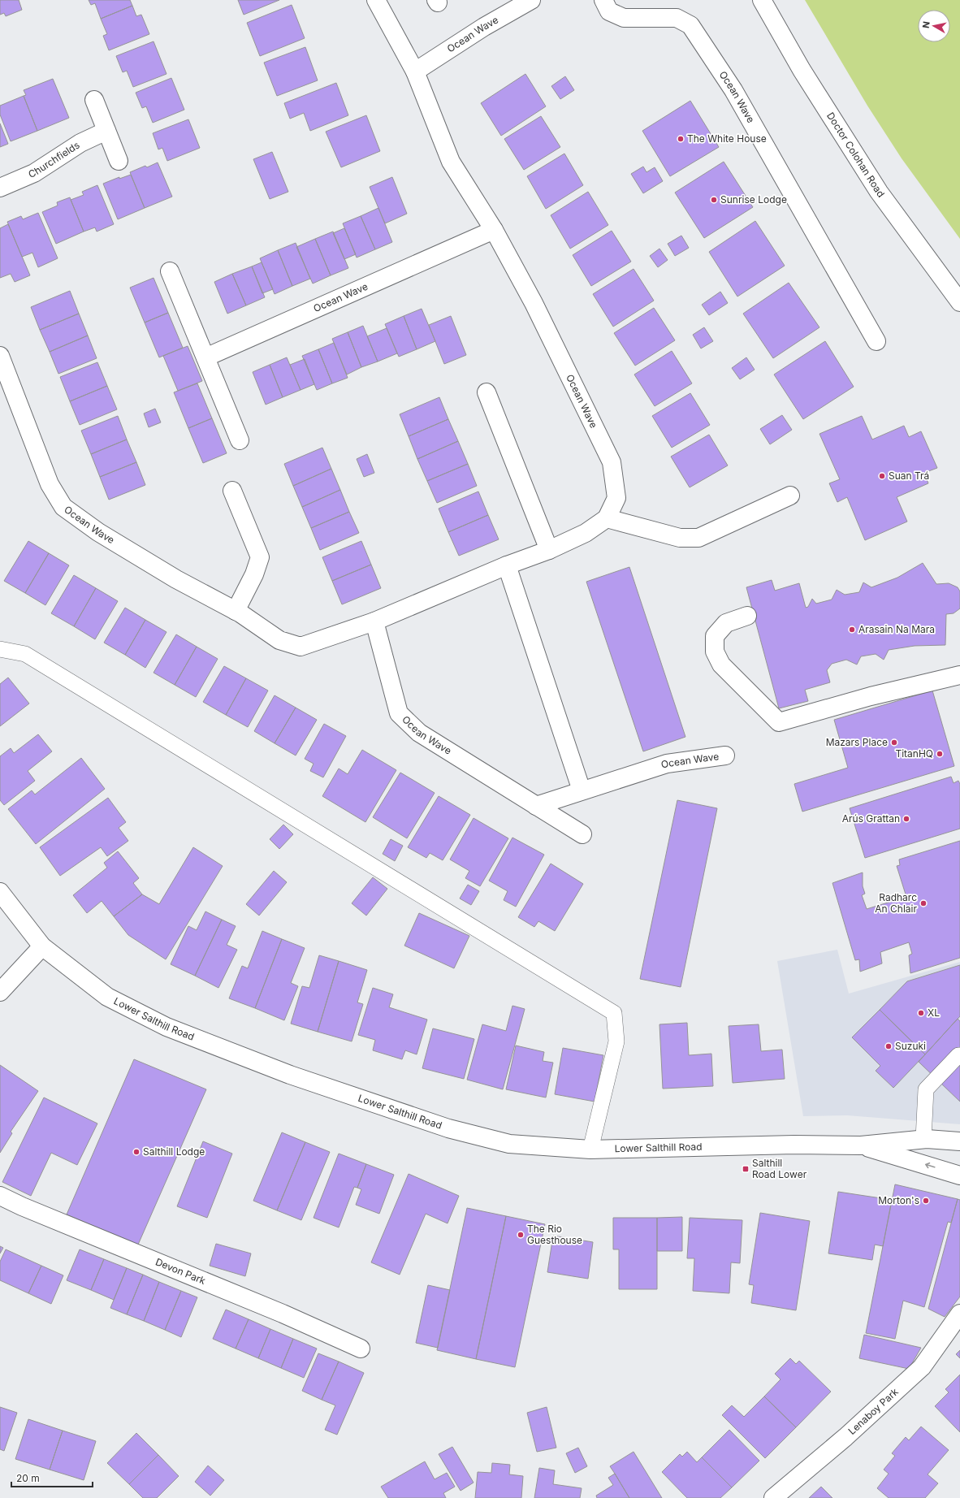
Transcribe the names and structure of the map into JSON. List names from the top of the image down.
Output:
{
  "streets": {
    "street": [
      "Ocean Wave",
      "Doctor Colohan Road",
      "Churchfields",
      "Lower Salthill Road",
      "Devon Park",
      "Lenaboy Park"
    ]
  },
  "places": {
    "other": [
      "The White House",
      "Sunrise Lodge",
      "Suan Trá",
      "Arasain Na Mara",
      "Mazars Place",
      "TitanHQ",
      "Arús Grattan",
      "Radharc An Chlair",
      "XL",
      "Suzuki",
      "Salthill Lodge",
      "Morton's",
      "The Rio Guesthouse"
    ],
    "transit": ["Salthill Road Lower"]
  },
  "scale_bar": "20 m",
  "north": "left"
}
